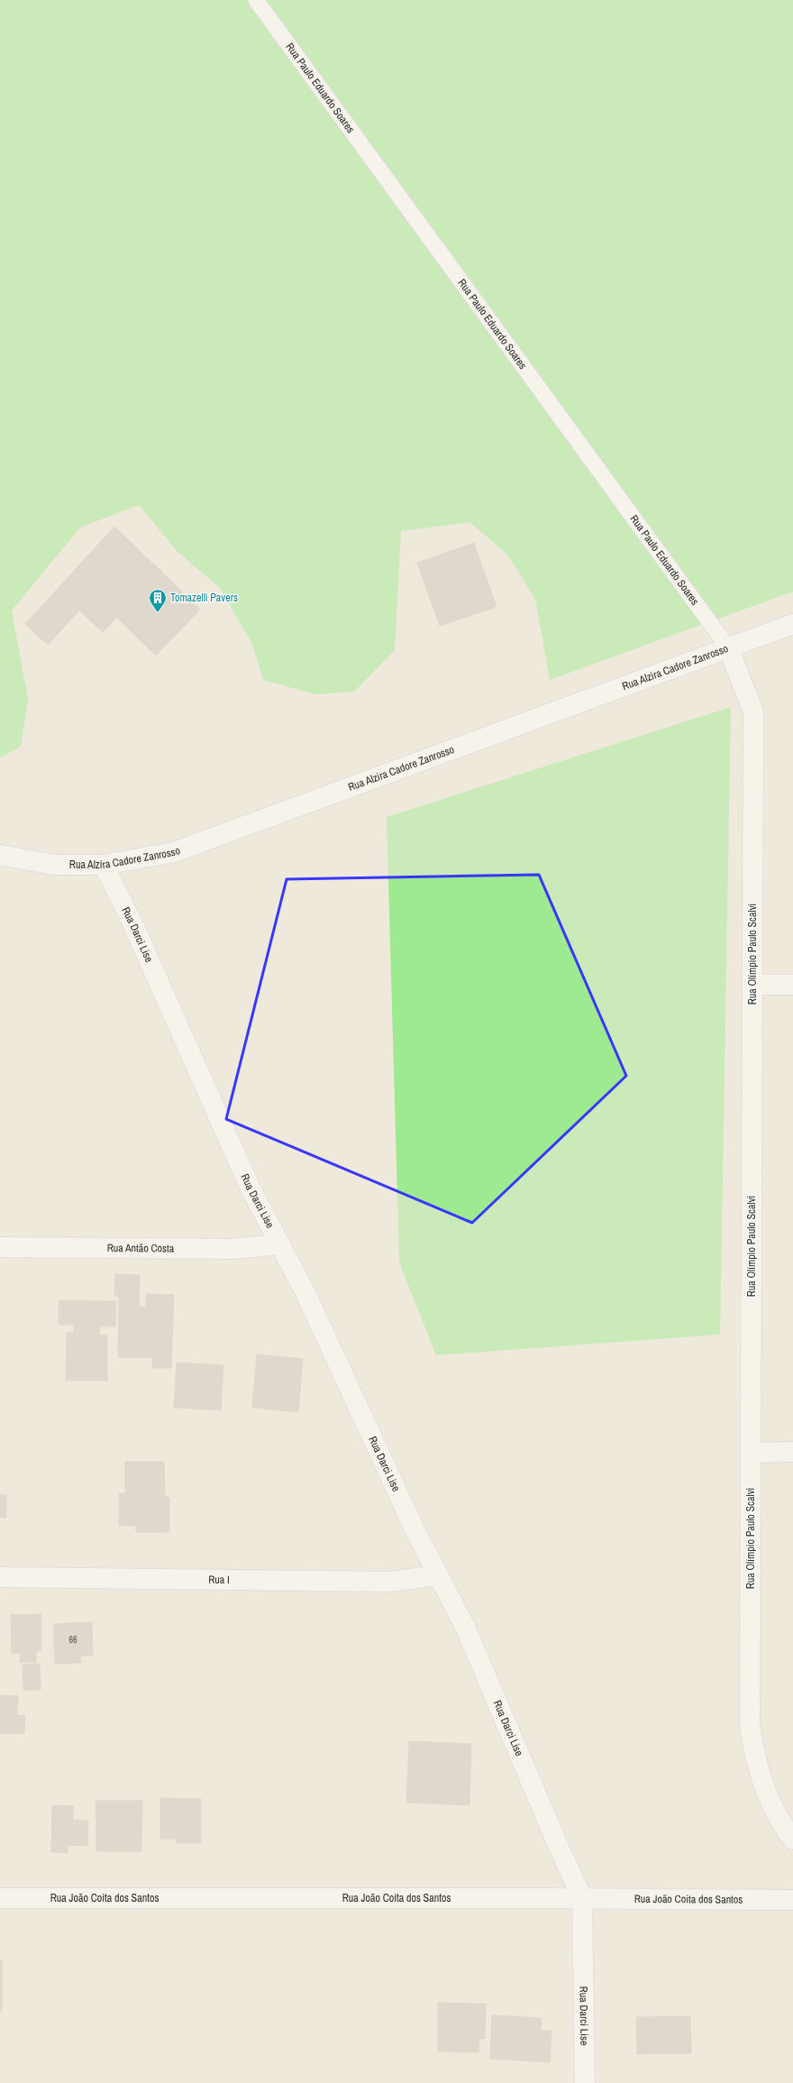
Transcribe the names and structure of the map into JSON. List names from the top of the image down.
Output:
{
  "streets": {
    "street": [
      "Rua Alzira Cadore Zanrosso",
      "Rua Darci Lise",
      "Rua Olímpio Paulo Scalvi",
      "Rua Antão Costa",
      "Rua I",
      "Rua João Coita dos Santos"
    ],
    "lane": ["Rua Paulo Eduardo Soares"]
  },
  "crossings": [
    ["Rua Paulo Eduardo Soares", "Rua Alzira Cadore Zanrosso"],
    ["Rua Paulo Eduardo Soares", "Rua Olímpio Paulo Scalvi"],
    ["Rua Alzira Cadore Zanrosso", "Rua Darci Lise"],
    ["Rua Alzira Cadore Zanrosso", "Rua Olímpio Paulo Scalvi"],
    ["Rua Darci Lise", "Rua Antão Costa"],
    ["Rua Darci Lise", "Rua I"],
    ["Rua Darci Lise", "Rua João Coita dos Santos"]
  ],
  "places": {
    "building": ["Tomazelli Pavers"]
  },
  "house_numbers": ["66"]
}
